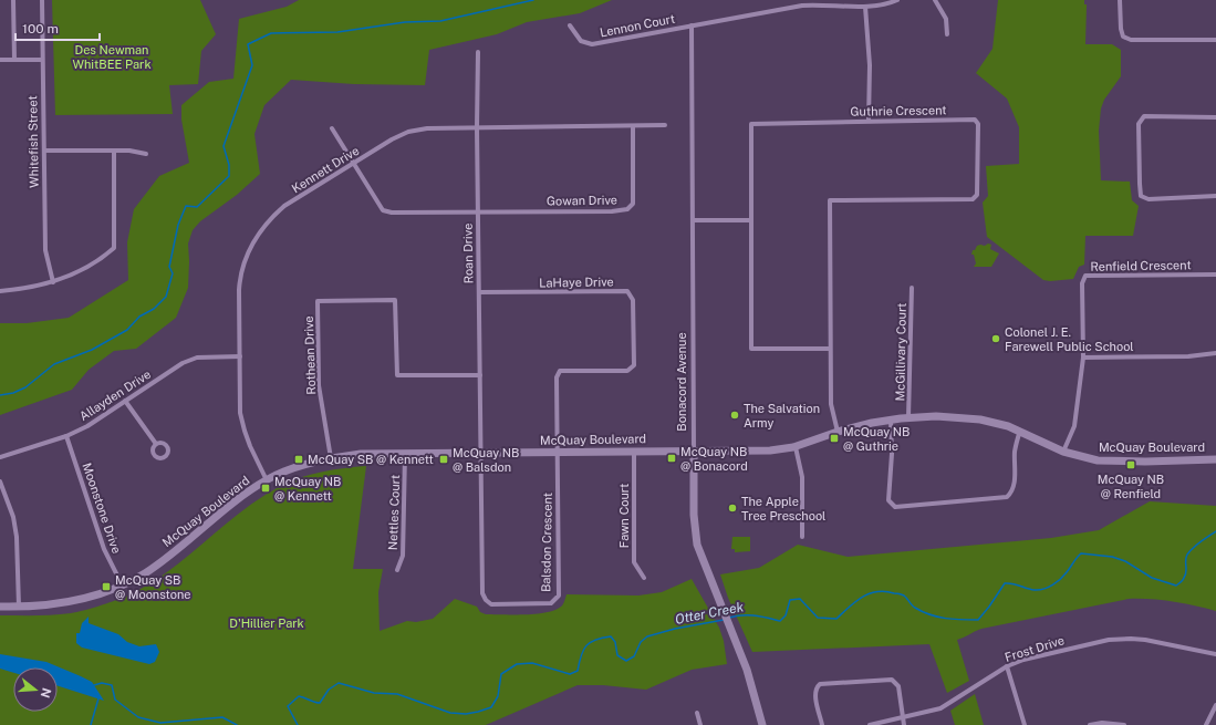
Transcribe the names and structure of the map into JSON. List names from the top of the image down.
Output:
{
  "streets": {
    "street": [
      "Lennon Court",
      "Guthrie Crescent",
      "Whitefish Street",
      "Kennett Drive",
      "Gowan Drive",
      "Roan Drive",
      "Renfield Crescent",
      "LaHaye Drive",
      "McGillivary Court",
      "Rothean Drive",
      "Bonacord Avenue",
      "Allayden Drive",
      "McQuay Boulevard",
      "Moonstone Drive",
      "Nettles Court",
      "Fawn Court",
      "Balsdon Crescent",
      "Frost Drive"
    ]
  },
  "crossings": [
    ["Lennon Court", "Bonacord Avenue"],
    ["Guthrie Crescent", "McQuay Boulevard"],
    ["Kennett Drive", "Gowan Drive"],
    ["Kennett Drive", "Roan Drive"],
    ["Kennett Drive", "Allayden Drive"],
    ["Kennett Drive", "McQuay Boulevard"],
    ["Gowan Drive", "Roan Drive"],
    ["Roan Drive", "LaHaye Drive"],
    ["Roan Drive", "Rothean Drive"],
    ["Roan Drive", "McQuay Boulevard"],
    ["Roan Drive", "Balsdon Crescent"],
    ["Renfield Crescent", "McQuay Boulevard"],
    ["LaHaye Drive", "McQuay Boulevard"],
    ["LaHaye Drive", "Balsdon Crescent"],
    ["McGillivary Court", "McQuay Boulevard"],
    ["Rothean Drive", "McQuay Boulevard"],
    ["Bonacord Avenue", "McQuay Boulevard"],
    ["Allayden Drive", "Moonstone Drive"],
    ["McQuay Boulevard", "Moonstone Drive"],
    ["McQuay Boulevard", "Nettles Court"],
    ["McQuay Boulevard", "Fawn Court"],
    ["McQuay Boulevard", "Balsdon Crescent"]
  ],
  "water": ["Otter Creek"],
  "parks": ["Des Newman WhitBEE Park", "D'Hillier Park"],
  "places": {
    "other": ["Colonel J. E. Farewell Public School", "The Salvation Army", "The Apple Tree Preschool"],
    "transit": [
      "McQuay NB @ Guthrie",
      "McQuay NB @ Bonacord",
      "McQuay SB @ Kennett",
      "McQuay NB @ Balsdon",
      "McQuay NB @ Renfield",
      "McQuay NB @ Kennett",
      "McQuay SB @ Moonstone"
    ]
  },
  "scale_bar": "100 m",
  "north": "right"
}
